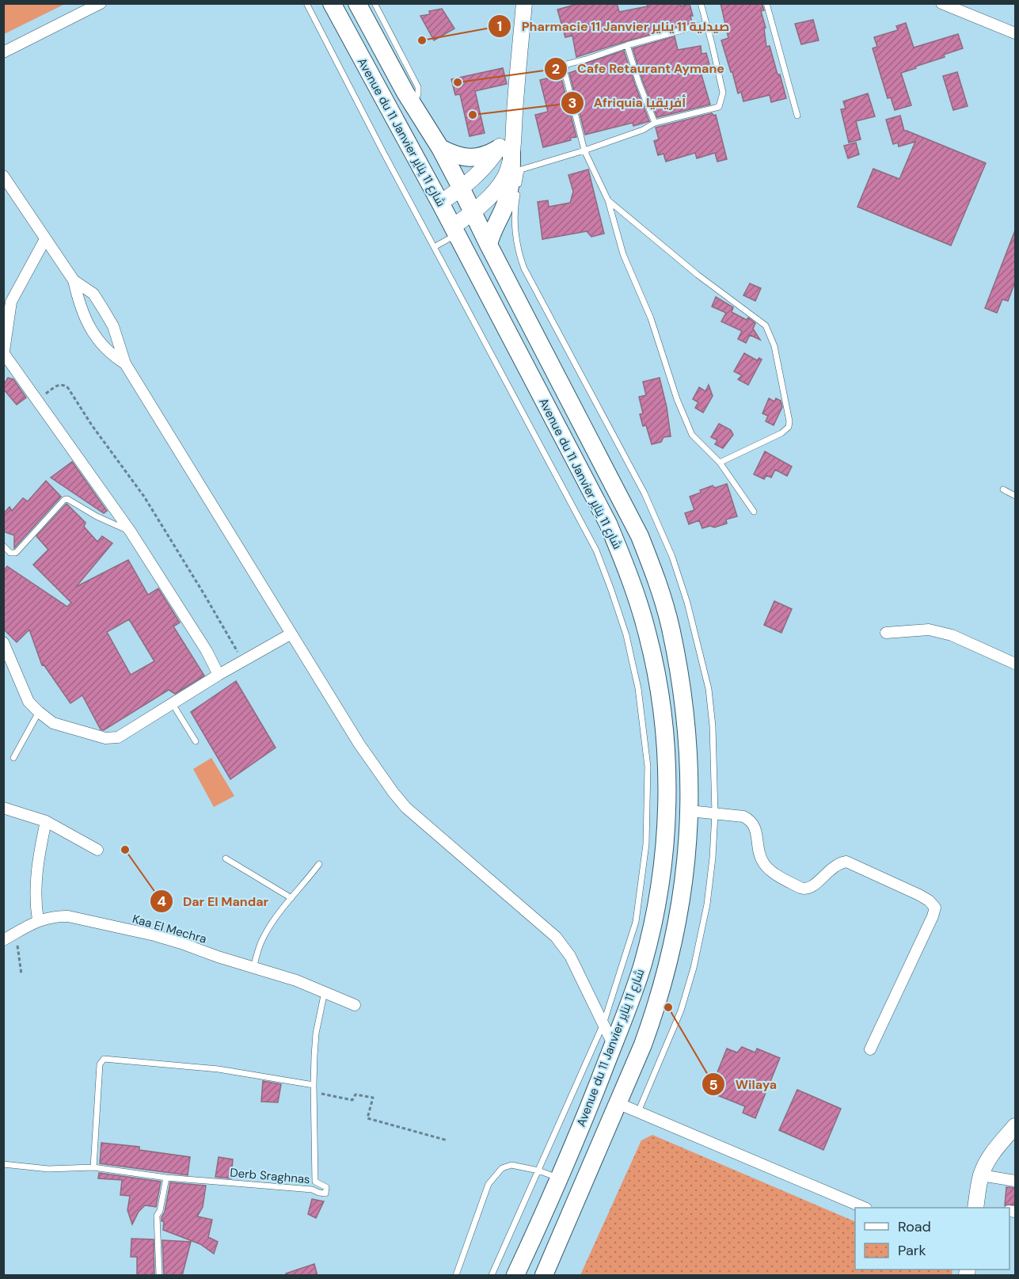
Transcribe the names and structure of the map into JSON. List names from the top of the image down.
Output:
{
  "streets": {
    "main road": ["Avenue du 11 Janvier شارع 11 يناير"],
    "street": ["Kaa El Mechra"],
    "lane": ["Derb Sraghnas"]
  },
  "crossings": [
    ["Kaa El Mechra", "Derb Sraghnas"]
  ],
  "places": [
    "Pharmacie 11 Janvier صيدلية 11 يناير",
    "Cafe Retaurant Aymane",
    "Afriquia أفريقيا",
    "Dar El Mandar",
    "Wilaya"
  ],
  "legend": ["Road", "Park"]
}
